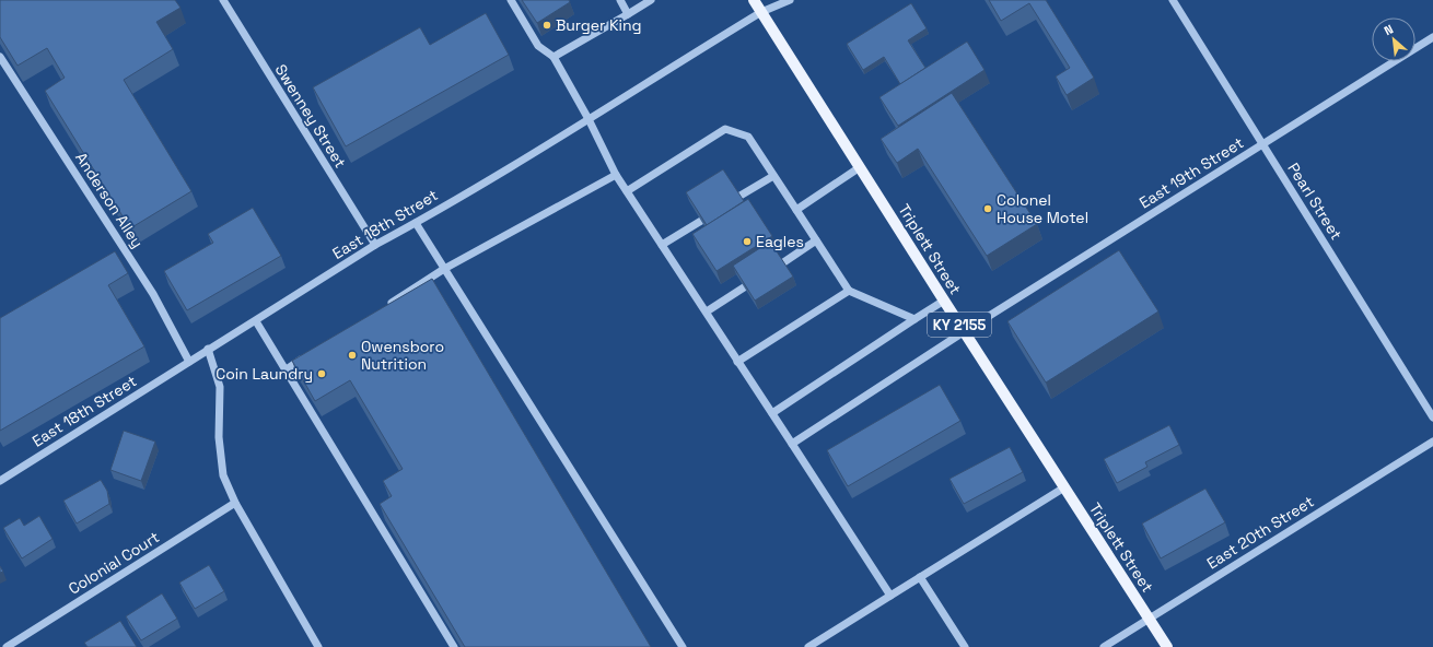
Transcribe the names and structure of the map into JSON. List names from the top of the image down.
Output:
{
  "streets": {
    "main road": ["Triplett Street", "KY 2155"],
    "street": [
      "Swenney Street",
      "East 19th Street",
      "Anderson Alley",
      "Pearl Street",
      "East 18th Street",
      "East 20th Street",
      "Colonial Court"
    ]
  },
  "crossings": [
    ["Swenney Street", "East 18th Street"],
    ["East 19th Street", "Pearl Street"],
    ["East 19th Street", "Triplett Street"],
    ["Anderson Alley", "East 18th Street"],
    ["East 18th Street", "Triplett Street"],
    ["Triplett Street", "East 20th Street"]
  ],
  "places": [
    "Burger King",
    "Colonel House Motel",
    "Eagles",
    "Owensboro Nutrition",
    "Coin Laundry"
  ],
  "north": "top left"
}
